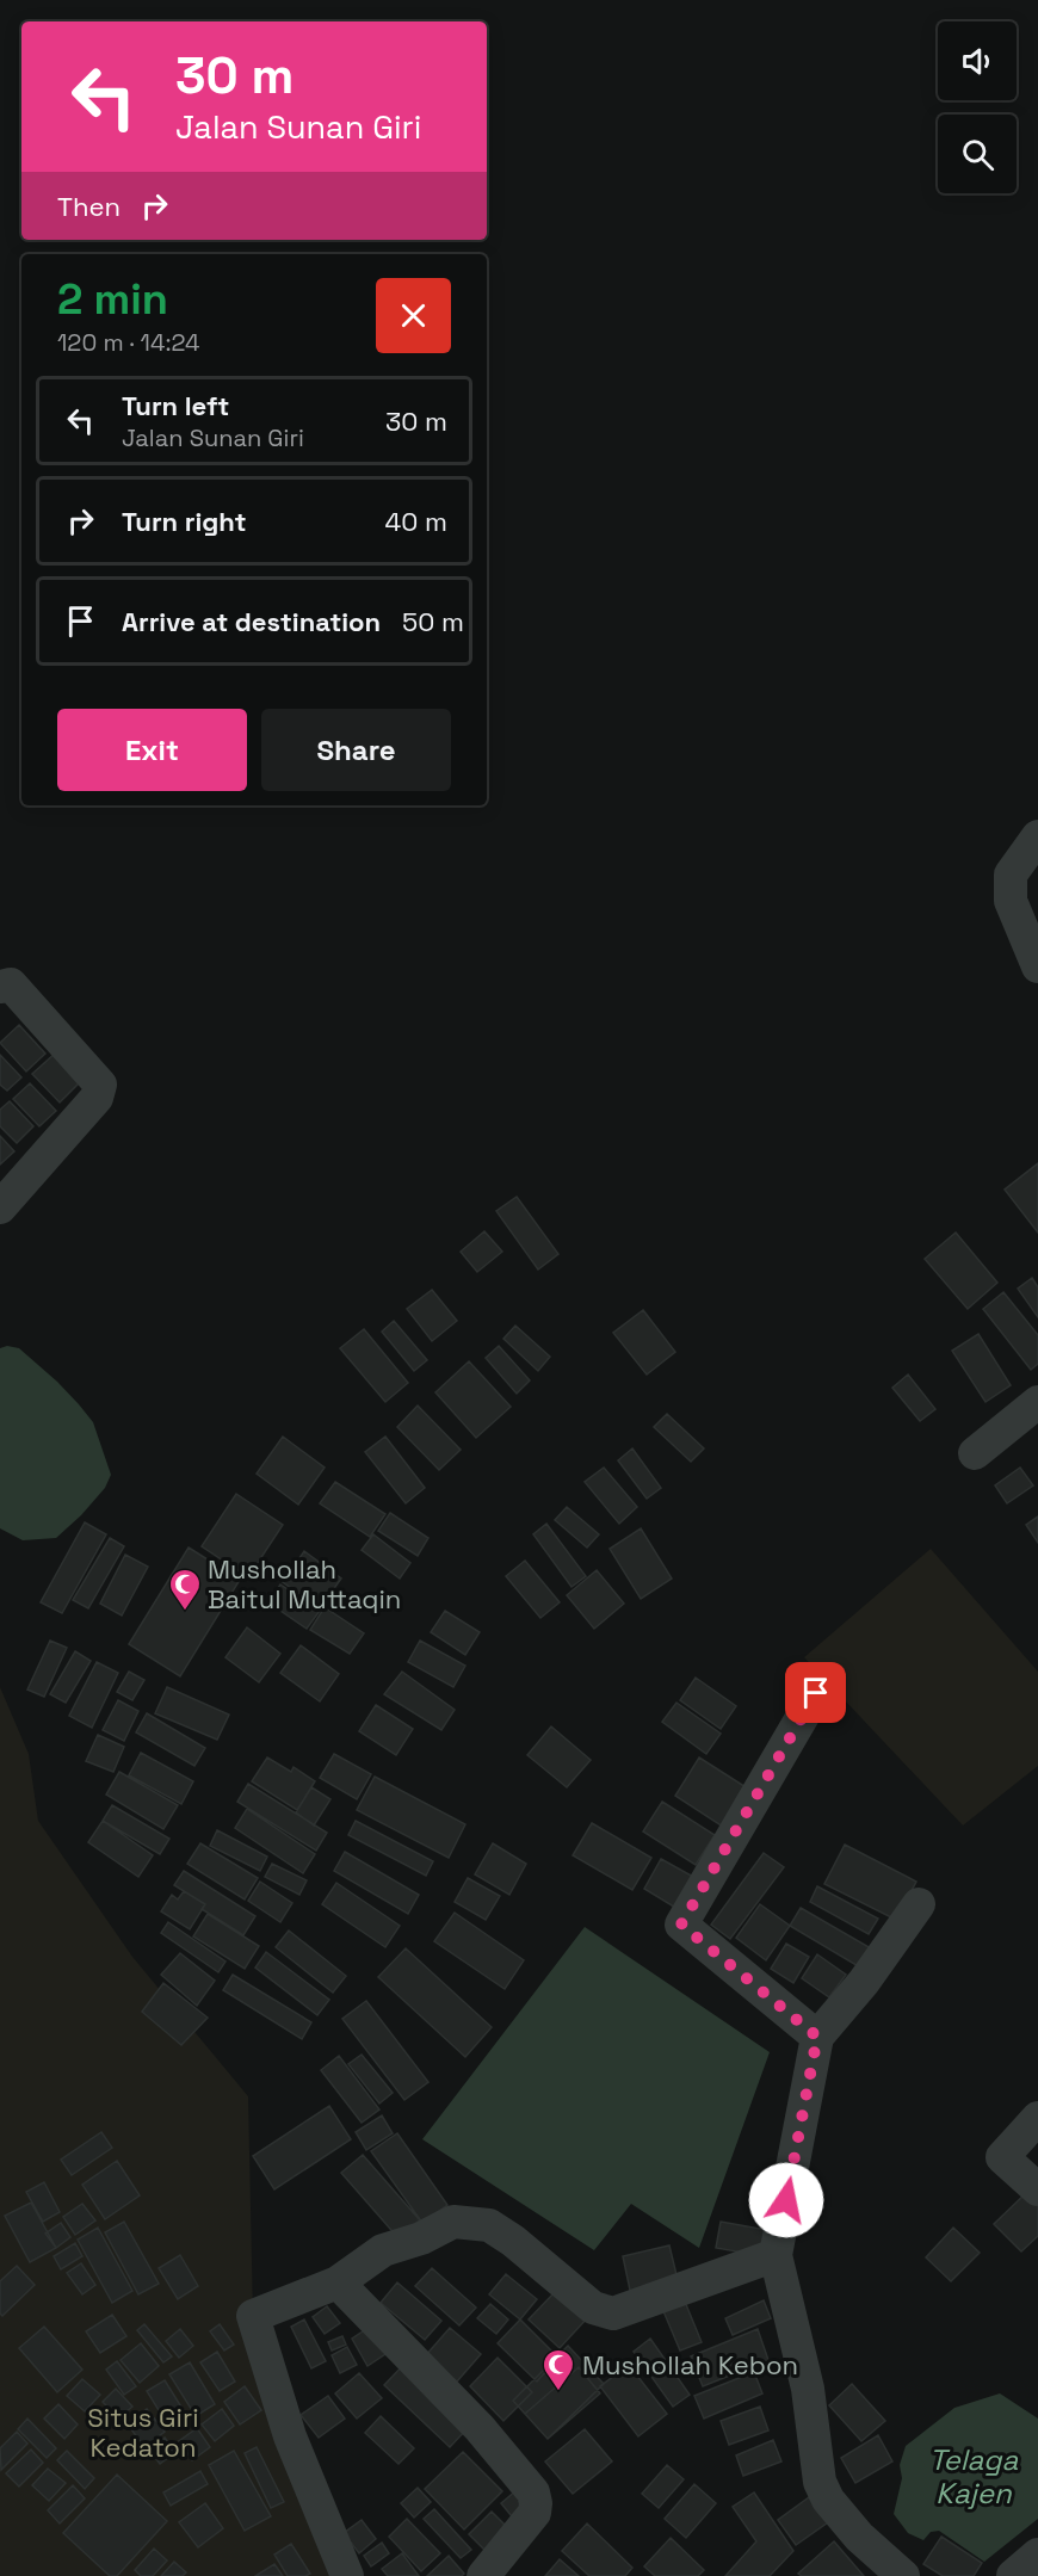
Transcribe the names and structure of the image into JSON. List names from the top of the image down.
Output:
{
  "water": ["Telaga Kajen"],
  "parks": ["Situs Giri Kedaton"],
  "places": {
    "mosque": ["Mushollah Baitul Muttaqin", "Mushollah Kebon"]
  },
  "page": {
    "turn": ["30 m", "Jalan Sunan Giri"],
    "then": "Then",
    "heading": ["2 min", "120 m · 14:24"],
    "list": [
      {
        "name": "Turn left",
        "note": "Jalan Sunan Giri",
        "value": "30 m"
      },
      {
        "name": "Turn right",
        "value": "40 m"
      },
      {
        "name": "Arrive at destination",
        "value": "50 m"
      }
    ],
    "buttons": ["Exit", "Share"]
  }
}
